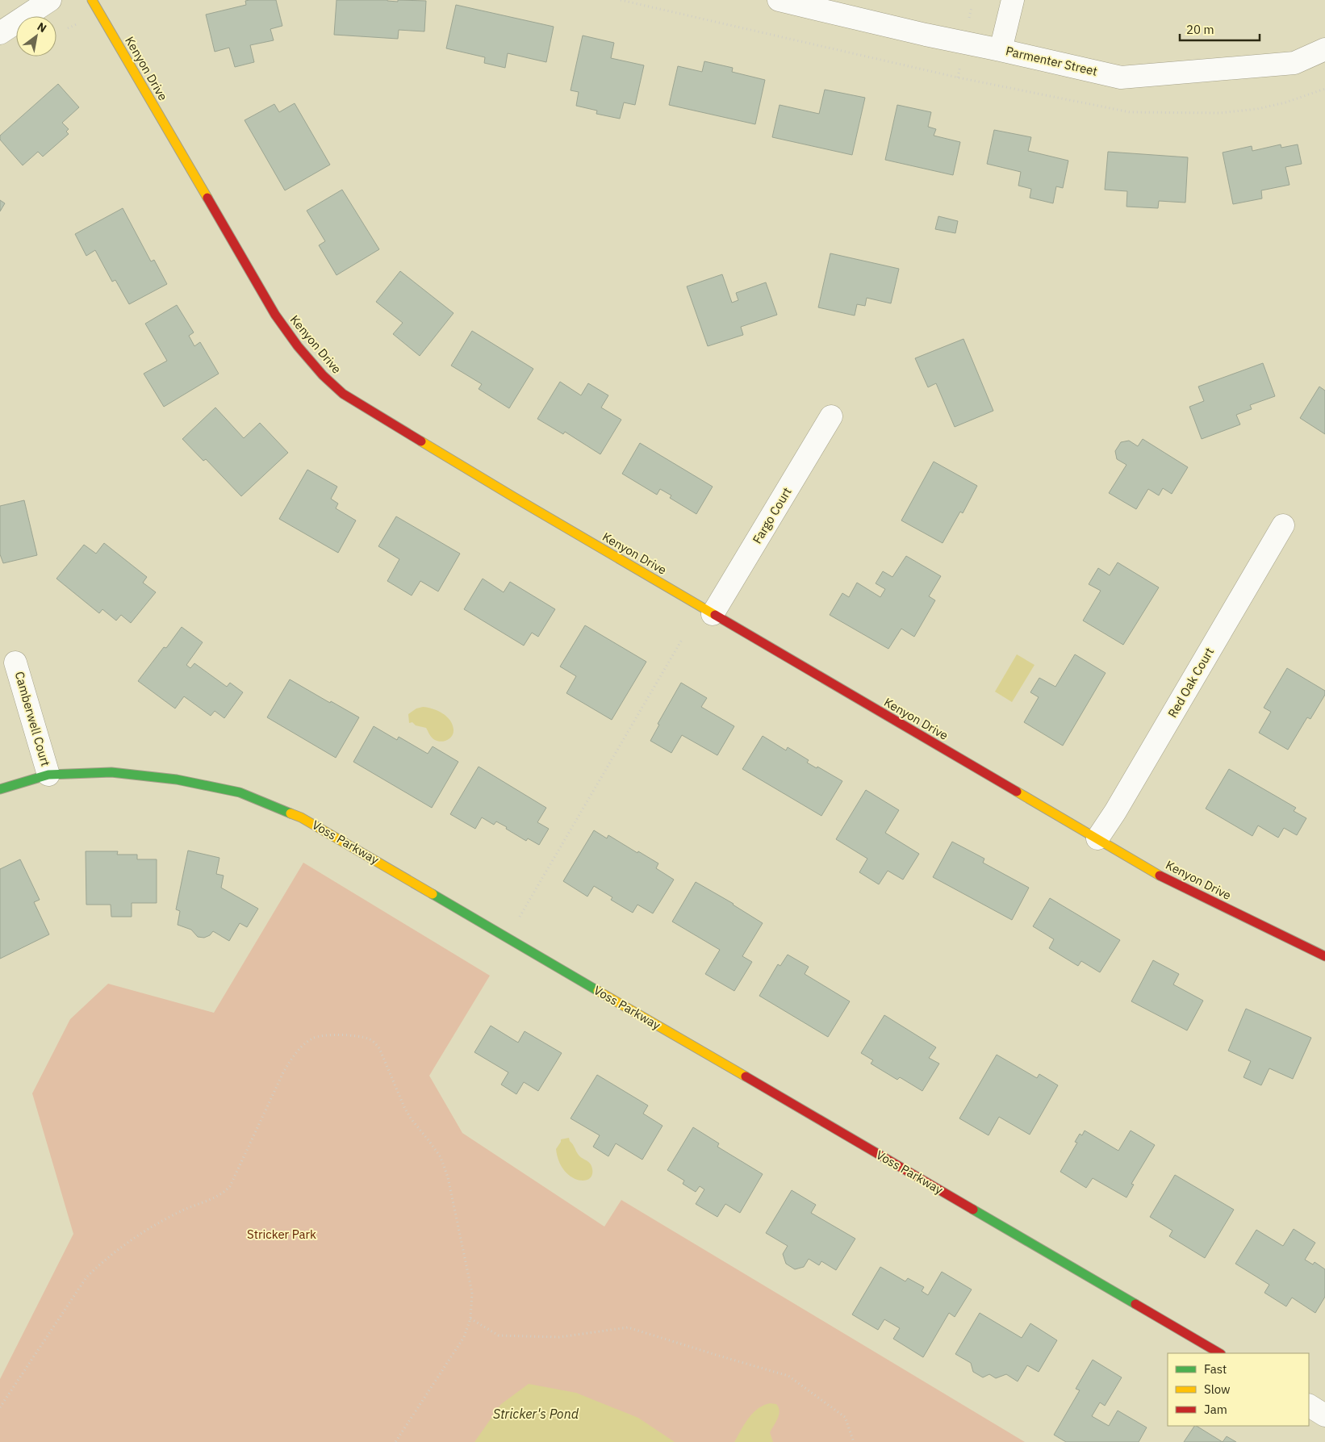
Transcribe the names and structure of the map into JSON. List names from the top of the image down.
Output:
{
  "streets": {
    "street": [
      "Parmenter Street",
      "Kenyon Drive",
      "Fargo Court",
      "Red Oak Court",
      "Camberwell Court",
      "Voss Parkway"
    ]
  },
  "crossings": [
    ["Kenyon Drive", "Fargo Court"],
    ["Kenyon Drive", "Red Oak Court"],
    ["Camberwell Court", "Voss Parkway"]
  ],
  "water": ["Stricker's Pond"],
  "parks": ["Stricker Park"],
  "legend": ["Fast", "Slow", "Jam"],
  "scale_bar": "20 m",
  "north": "top right"
}
